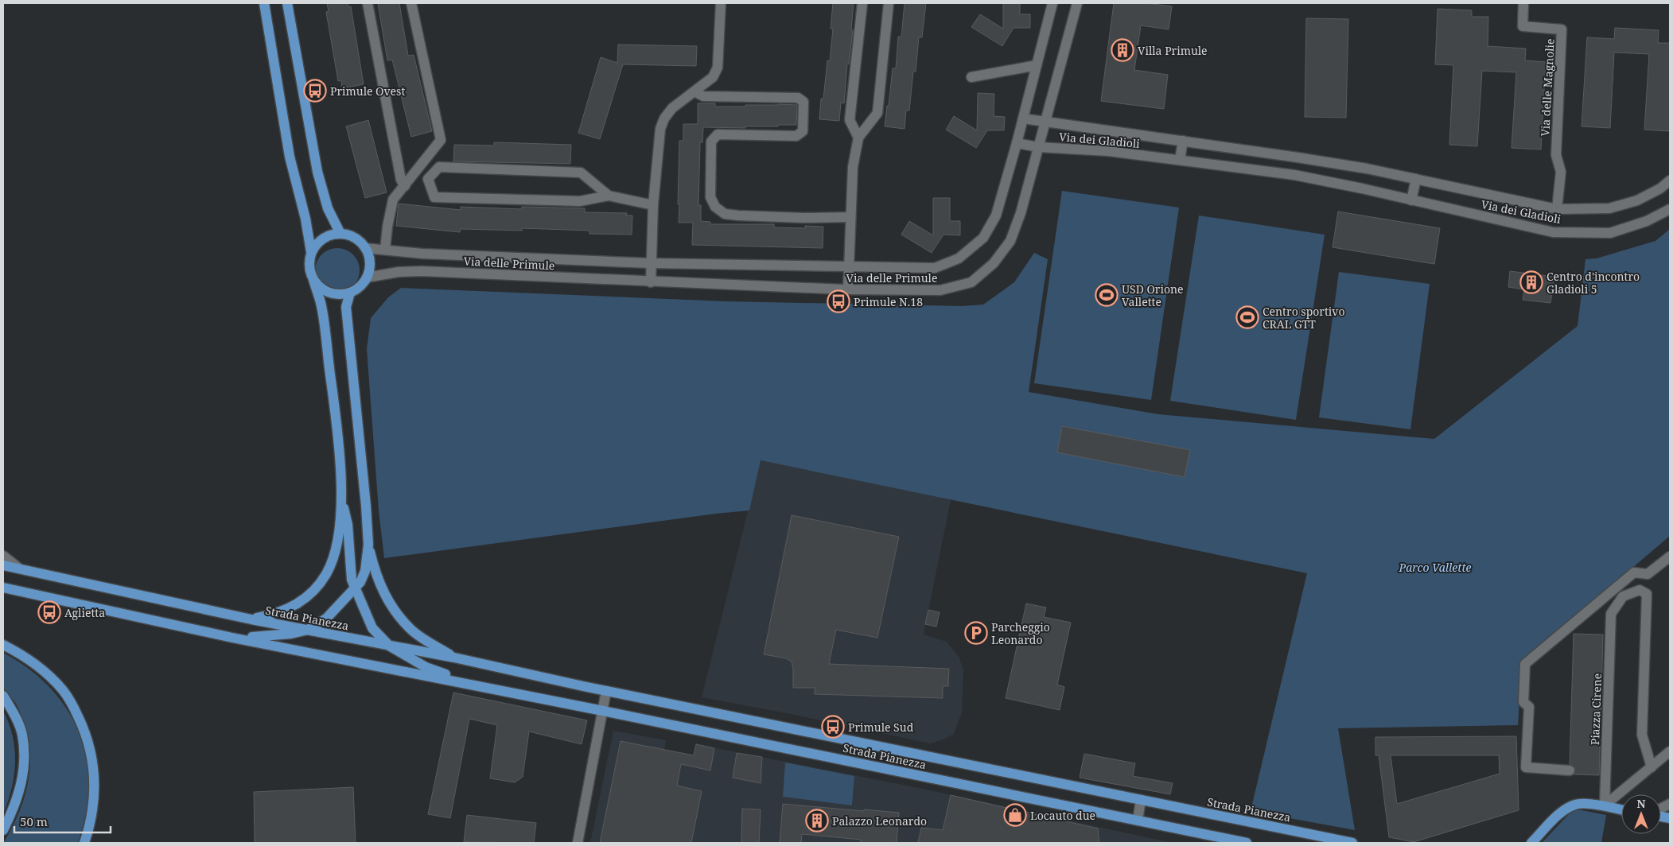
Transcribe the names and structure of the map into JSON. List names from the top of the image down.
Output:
{
  "streets": {
    "main road": ["Strada Pianezza"],
    "street": [
      "Via delle Magnolie",
      "Via dei Gladioli",
      "Via delle Primule",
      "Piazza Cirene"
    ]
  },
  "crossings": [
    ["Via delle Magnolie", "Via dei Gladioli"],
    ["Via dei Gladioli", "Via delle Primule"]
  ],
  "parks": ["Parco Vallette"],
  "places": {
    "building": ["Villa Primule", "Centro d'incontro Gladioli 5", "Palazzo Leonardo"],
    "bus stop": [
      "Primule Ovest",
      "Primule N.18",
      "Aglietta",
      "Primule Sud"
    ],
    "sports": ["USD Orione Vallette", "Centro sportivo CRAL GTT"],
    "parking": ["Parcheggio Leonardo"],
    "shop": ["Locauto due"]
  },
  "scale_bar": "50 m",
  "north": "top"
}
